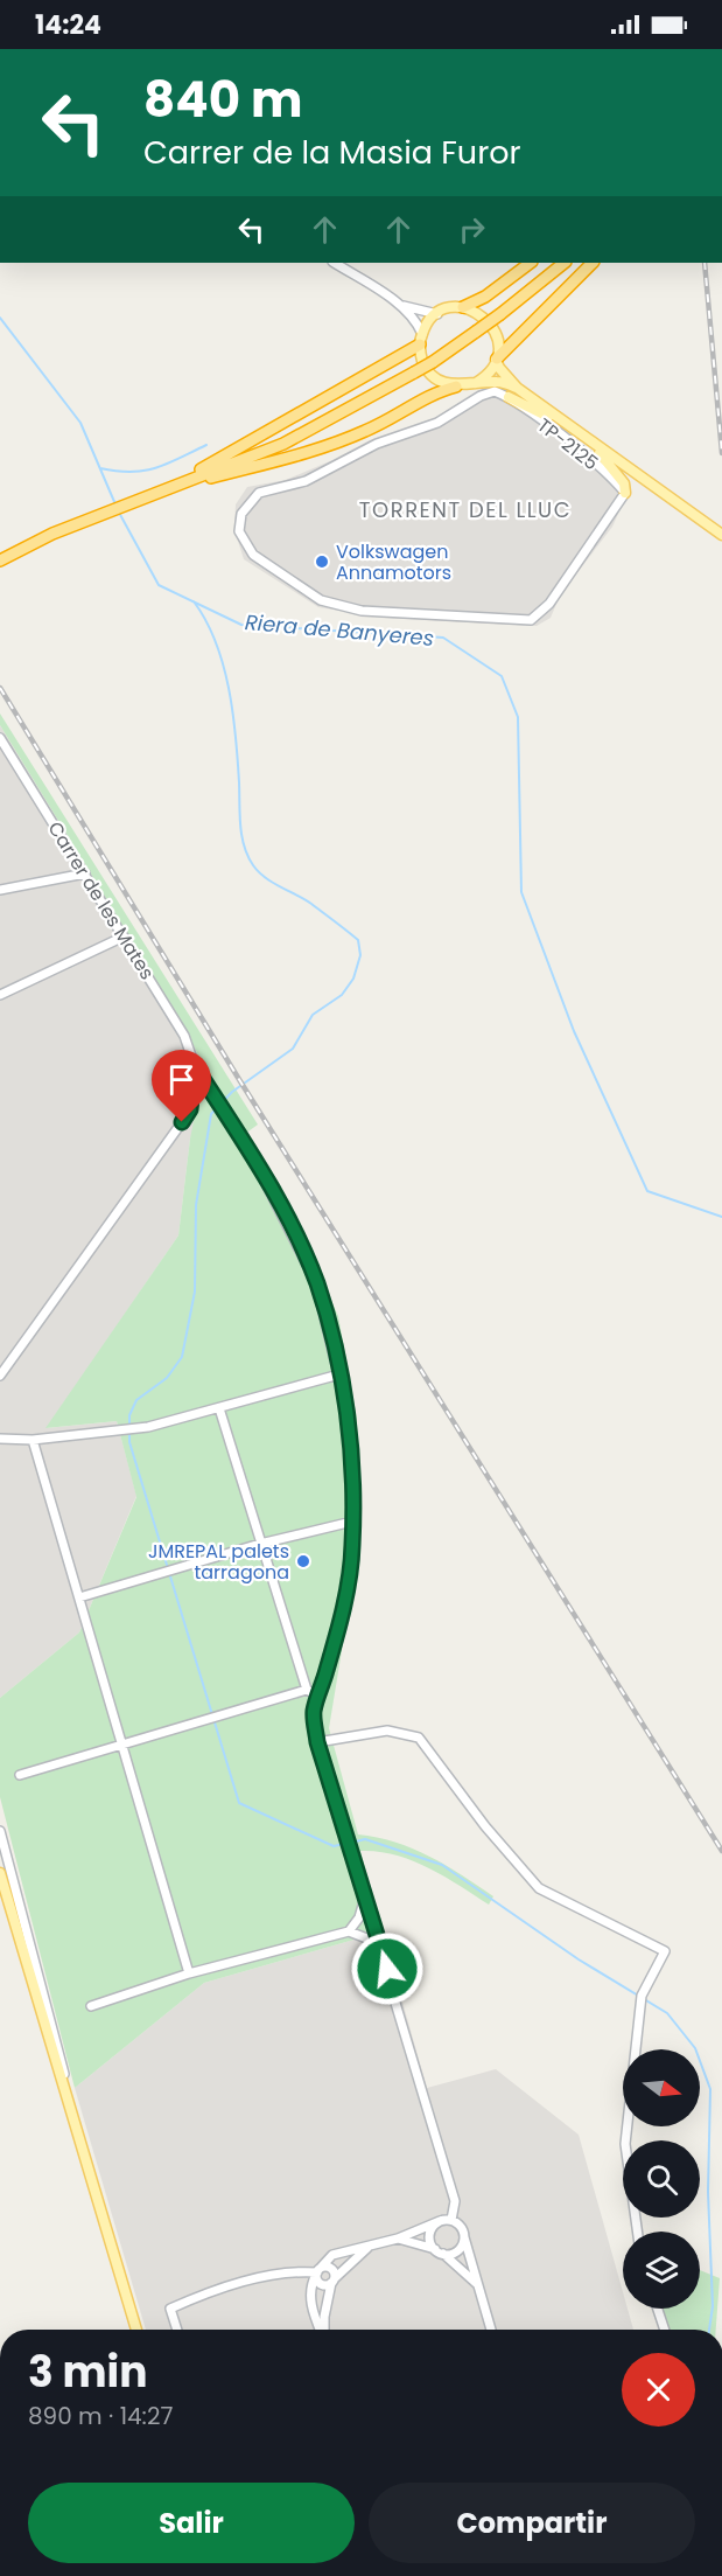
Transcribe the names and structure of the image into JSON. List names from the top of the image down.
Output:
{
  "streets": {
    "main road": ["TP-2125"],
    "street": ["Carrer de les Mates"]
  },
  "districts": ["TORRENT DEL LLUC"],
  "water": ["Riera de Banyeres"],
  "places": ["Volkswagen Annamotors", "JMREPAL palets tarragona"],
  "north": "right",
  "page": {
    "status": "14:24",
    "turn": ["840 m", "Carrer de la Masia Furor"],
    "heading": ["3 min", "890 m · 14:27"],
    "buttons": ["Salir", "Compartir"]
  }
}
